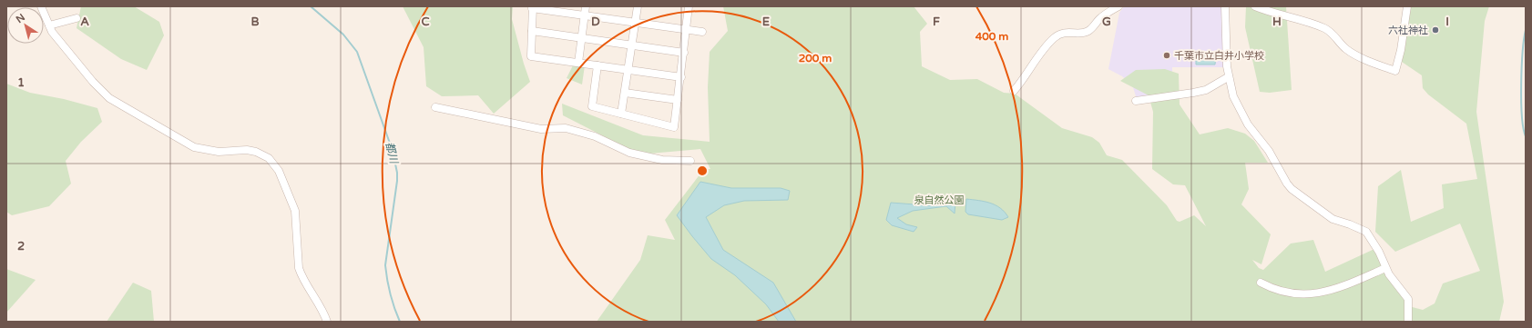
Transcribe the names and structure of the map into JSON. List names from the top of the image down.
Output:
{
  "water": ["都川"],
  "parks": ["泉自然公園"],
  "places": ["六社神社", "千葉市立白井小学校"],
  "north": "top left",
  "grid": {
    "columns": [
      "A",
      "B",
      "C",
      "D",
      "E",
      "F",
      "G",
      "H",
      "I"
    ],
    "rows": ["1", "2"]
  },
  "rings": ["400 m", "200 m"]
}
